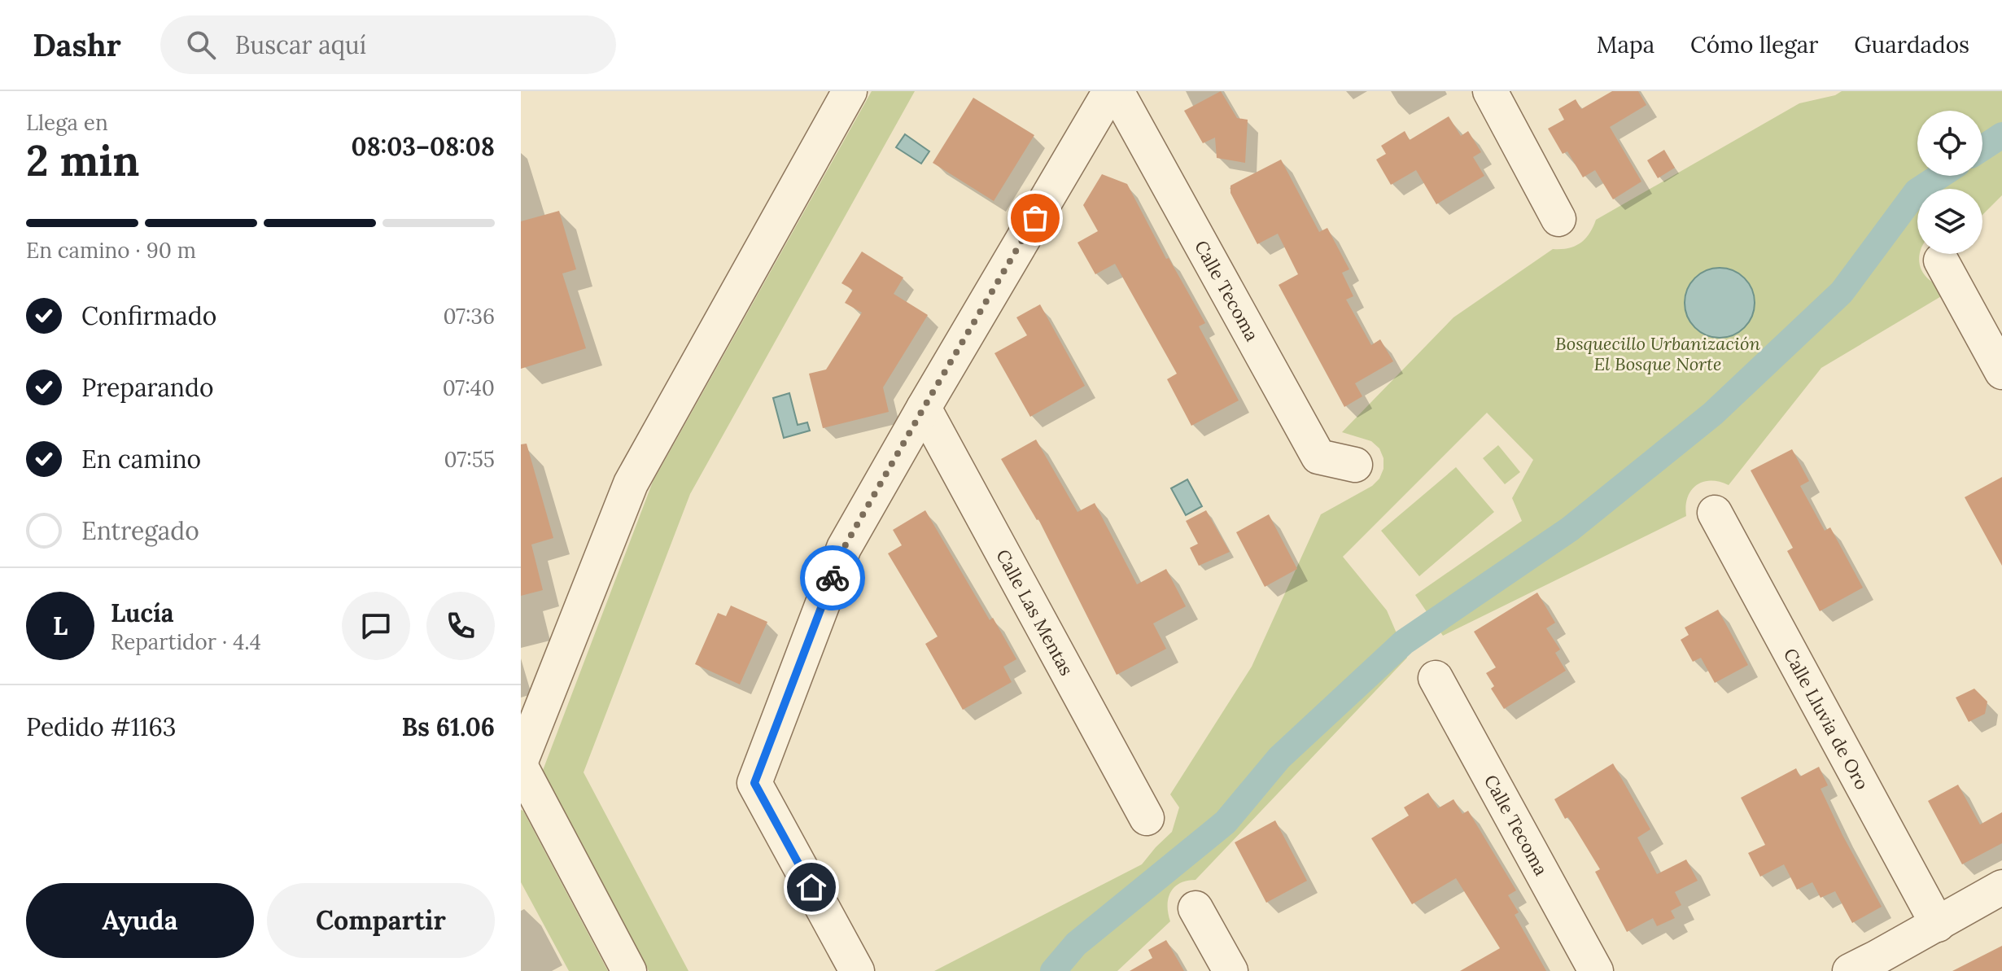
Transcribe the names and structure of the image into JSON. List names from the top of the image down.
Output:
{
  "streets": {
    "street": ["Calle Tecoma", "Calle Las Mentas", "Calle Lluvia de Oro"]
  },
  "parks": ["Bosquecillo Urbanización El Bosque Norte"],
  "page": {
    "header": "Dashr",
    "search": "Buscar aquí",
    "nav": ["Mapa", "Cómo llegar", "Guardados"],
    "heading": ["2 min", "Llega en", "08:03–08:08"],
    "panel": [
      "Lucía",
      "Repartidor · 4.4",
      "Pedido #1163",
      "Bs 61.06"
    ],
    "bar": "En camino · 90 m",
    "list": [
      ["Confirmado", "07:36"],
      ["Preparando", "07:40"],
      ["En camino", "07:55"],
      "Entregado"
    ],
    "round": "L",
    "buttons": ["Ayuda", "Compartir"]
  }
}
